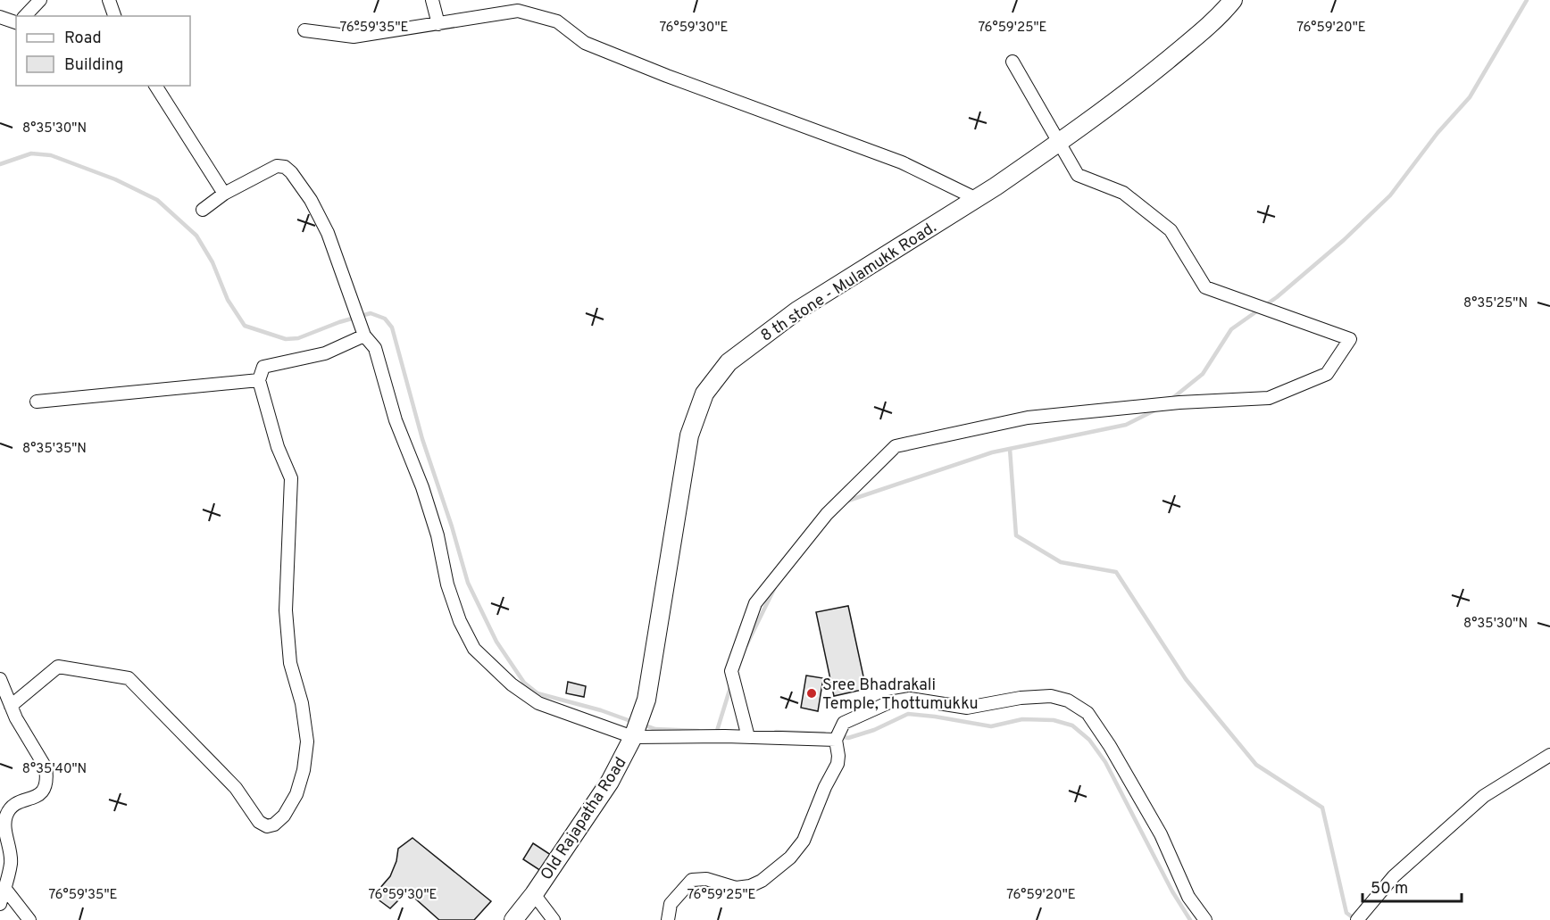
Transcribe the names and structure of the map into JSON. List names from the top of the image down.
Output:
{
  "streets": {
    "main road": ["8 th stone - Mulamukk Road.", "Old Rajapatha Road"]
  },
  "crossings": [
    ["8 th stone - Mulamukk Road.", "Old Rajapatha Road"]
  ],
  "places": ["Sree Bhadrakali Temple, Thottumukku"],
  "legend": ["Road", "Building"],
  "scale_bar": "50 m",
  "coordinates": [
    "76°59'35\"E",
    "76°59'30\"E",
    "76°59'25\"E",
    "76°59'20\"E",
    "8°35'30\"N",
    "8°35'25\"N",
    "8°35'35\"N",
    "8°35'40\"N"
  ]
}
